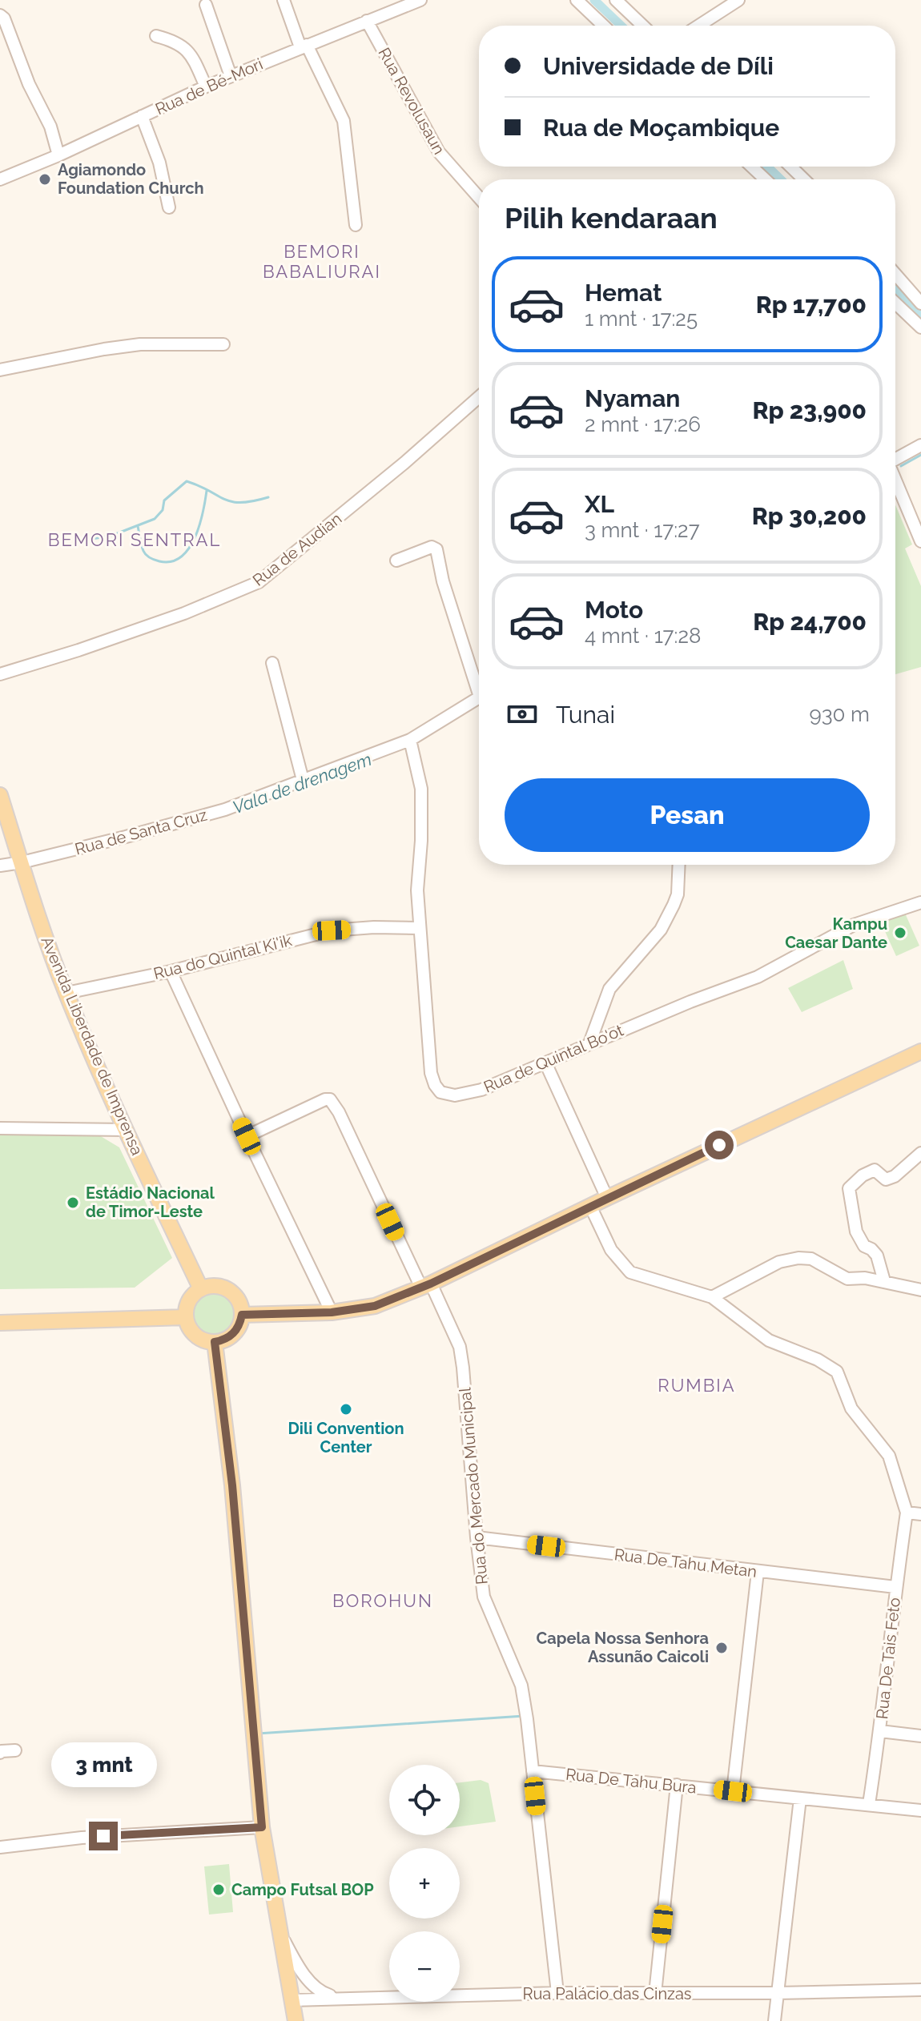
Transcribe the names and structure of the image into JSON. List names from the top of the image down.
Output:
{
  "streets": {
    "main road": ["Avenida Liberdade de Imprensa"],
    "street": [
      "Rua de Bé-Mori",
      "Rua Revolusaun",
      "Rua de Audian",
      "Rua de Santa Cruz",
      "Rua do Quintal Ki'ik",
      "Rua de Quintal Bo'ot",
      "Rua do Mercado Municipal",
      "Rua De Tahu Metan",
      "Rua De Tais Feto",
      "Rua De Tahu Bura",
      "Rua Palácio das Cinzas"
    ]
  },
  "crossings": [
    ["Rua de Bé-Mori", "Rua Revolusaun"],
    ["Rua de Santa Cruz", "Avenida Liberdade de Imprensa"],
    ["Rua de Santa Cruz", "Rua de Quintal Bo'ot"],
    ["Rua do Quintal Ki'ik", "Avenida Liberdade de Imprensa"],
    ["Rua do Quintal Ki'ik", "Rua de Quintal Bo'ot"],
    ["Rua do Mercado Municipal", "Rua De Tahu Metan"],
    ["Rua do Mercado Municipal", "Rua De Tahu Bura"],
    ["Rua do Mercado Municipal", "Rua Palácio das Cinzas"],
    ["Rua De Tahu Metan", "Rua De Tais Feto"],
    ["Rua De Tais Feto", "Rua De Tahu Bura"]
  ],
  "districts": [
    "BEMORI BABALIURAI",
    "BEMORI SENTRAL",
    "RUMBIA",
    "BOROHUN"
  ],
  "water": ["Vala de drenagem"],
  "places": [
    "Agiamondo Foundation Church",
    "Kampu Caesar Dante",
    "Estádio Nacional de Timor-Leste",
    "Dili Convention Center",
    "Capela Nossa Senhora Assunão Caicoli",
    "Campo Futsal BOP"
  ],
  "page": {
    "banner": ["Universidade de Díli", "Rua de Moçambique"],
    "heading": "Pilih kendaraan",
    "list": [
      {
        "name": "Hemat",
        "note": "1 mnt · 17:25",
        "value": "Rp 17,700"
      },
      {
        "name": "Nyaman",
        "note": "2 mnt · 17:26",
        "value": "Rp 23,900"
      },
      {
        "name": "XL",
        "note": "3 mnt · 17:27",
        "value": "Rp 30,200"
      },
      {
        "name": "Moto",
        "note": "4 mnt · 17:28",
        "value": "Rp 24,700"
      }
    ],
    "pay": ["Tunai", "930 m"],
    "buttons": "Pesan",
    "bubble": "3 mnt",
    "map_buttons": ["+", "−"]
  }
}
